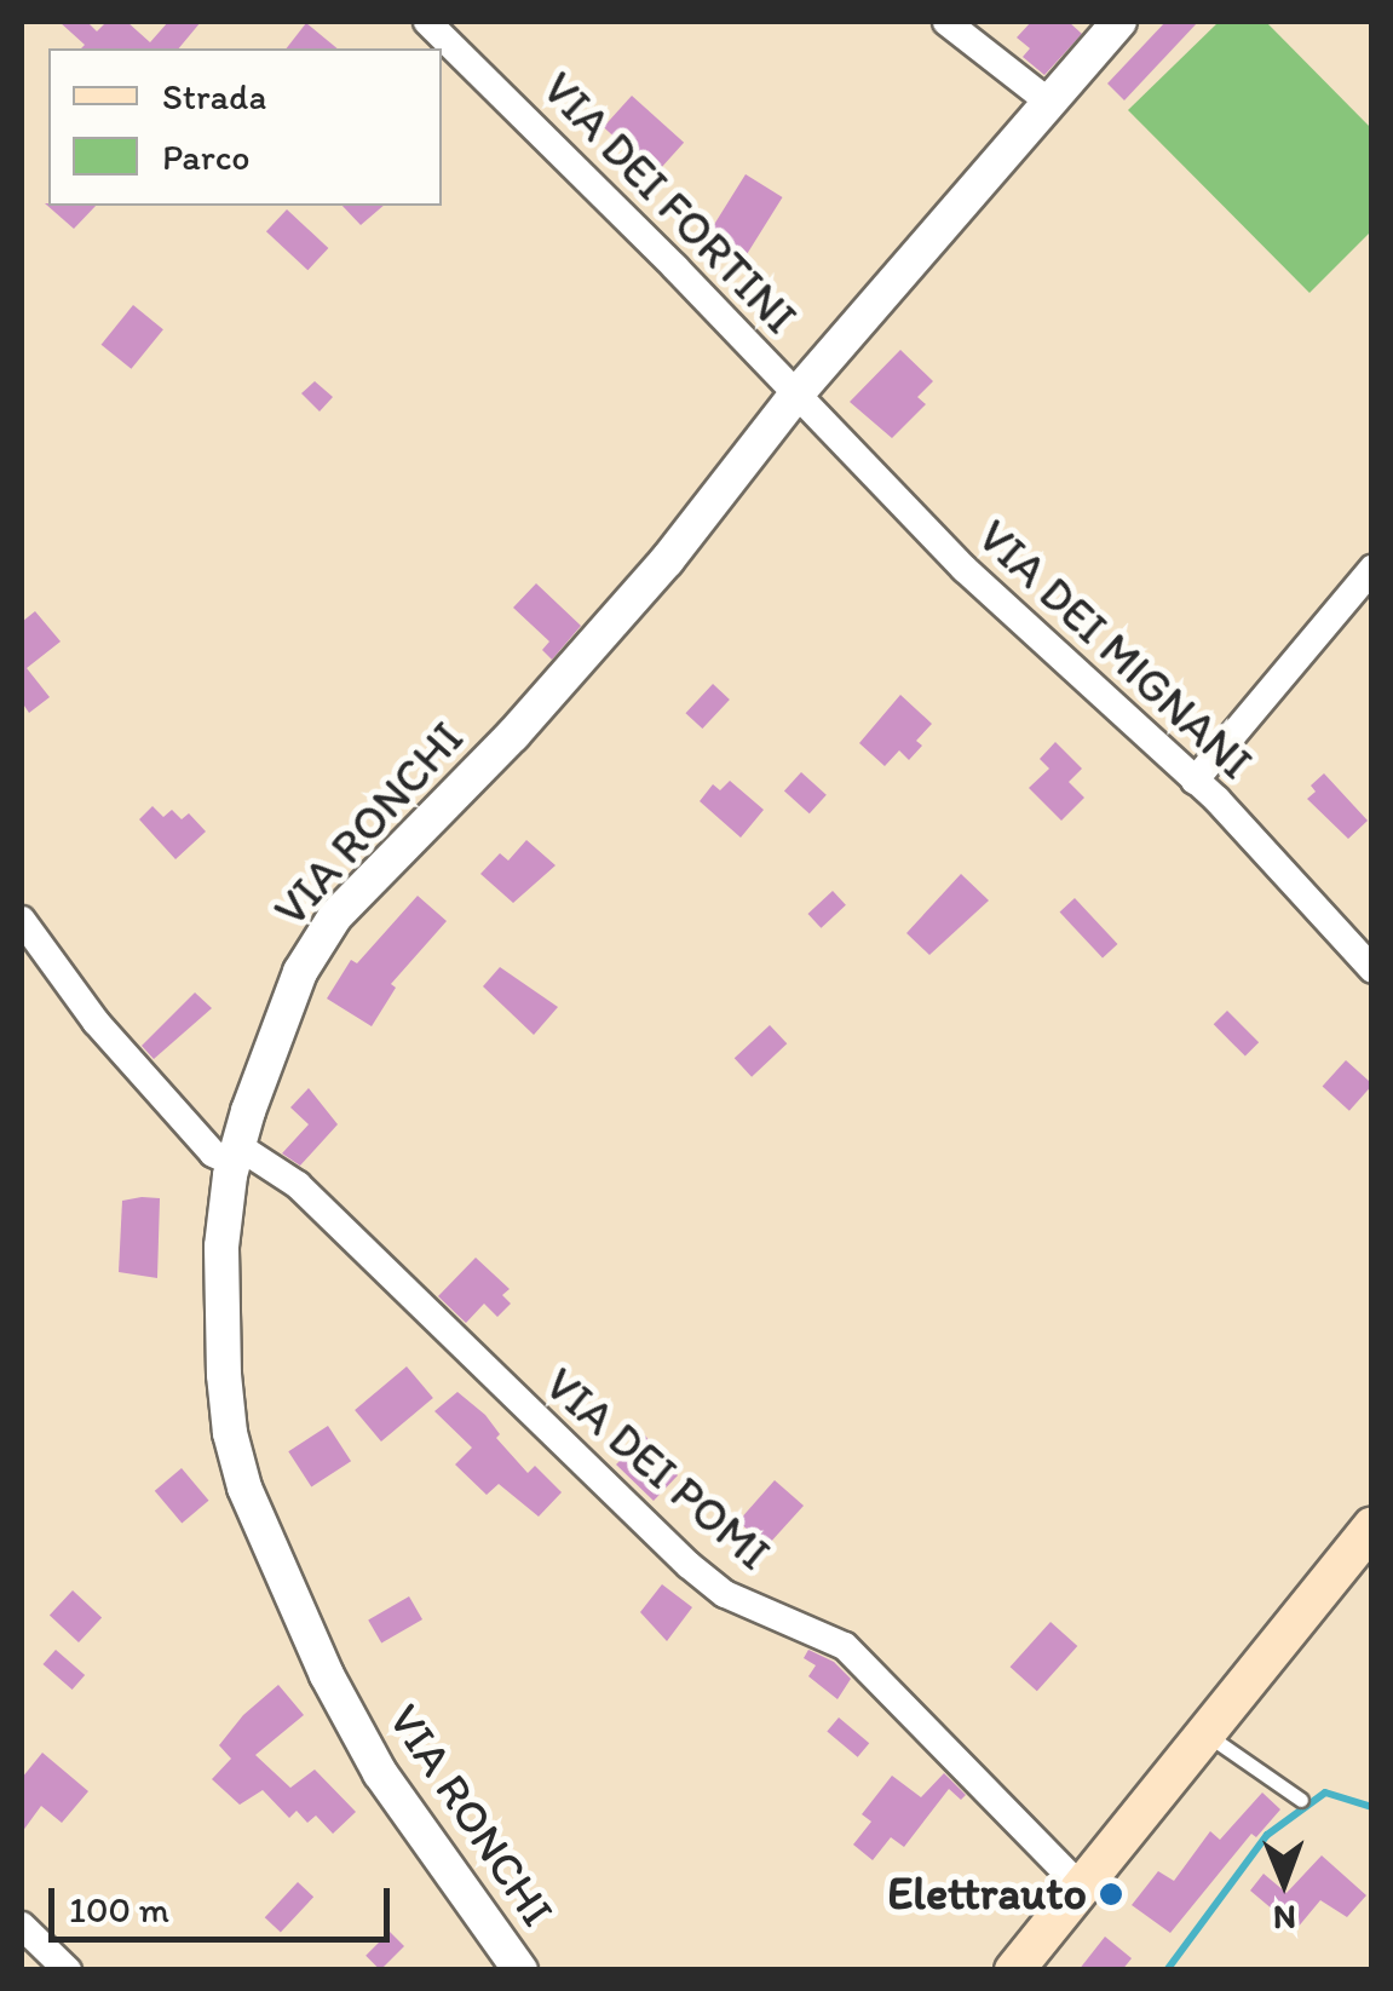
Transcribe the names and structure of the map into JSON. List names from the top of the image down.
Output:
{
  "streets": {
    "street": [
      "VIA DEI FORTINI",
      "VIA DEI MIGNANI",
      "VIA RONCHI",
      "VIA DEI POMI"
    ]
  },
  "crossings": [
    ["VIA DEI FORTINI", "VIA DEI MIGNANI"],
    ["VIA DEI FORTINI", "VIA RONCHI"],
    ["VIA DEI MIGNANI", "VIA RONCHI"],
    ["VIA RONCHI", "VIA DEI POMI"]
  ],
  "places": ["Elettrauto"],
  "legend": ["Strada", "Parco"],
  "scale_bar": "100 m",
  "north": "bottom"
}
